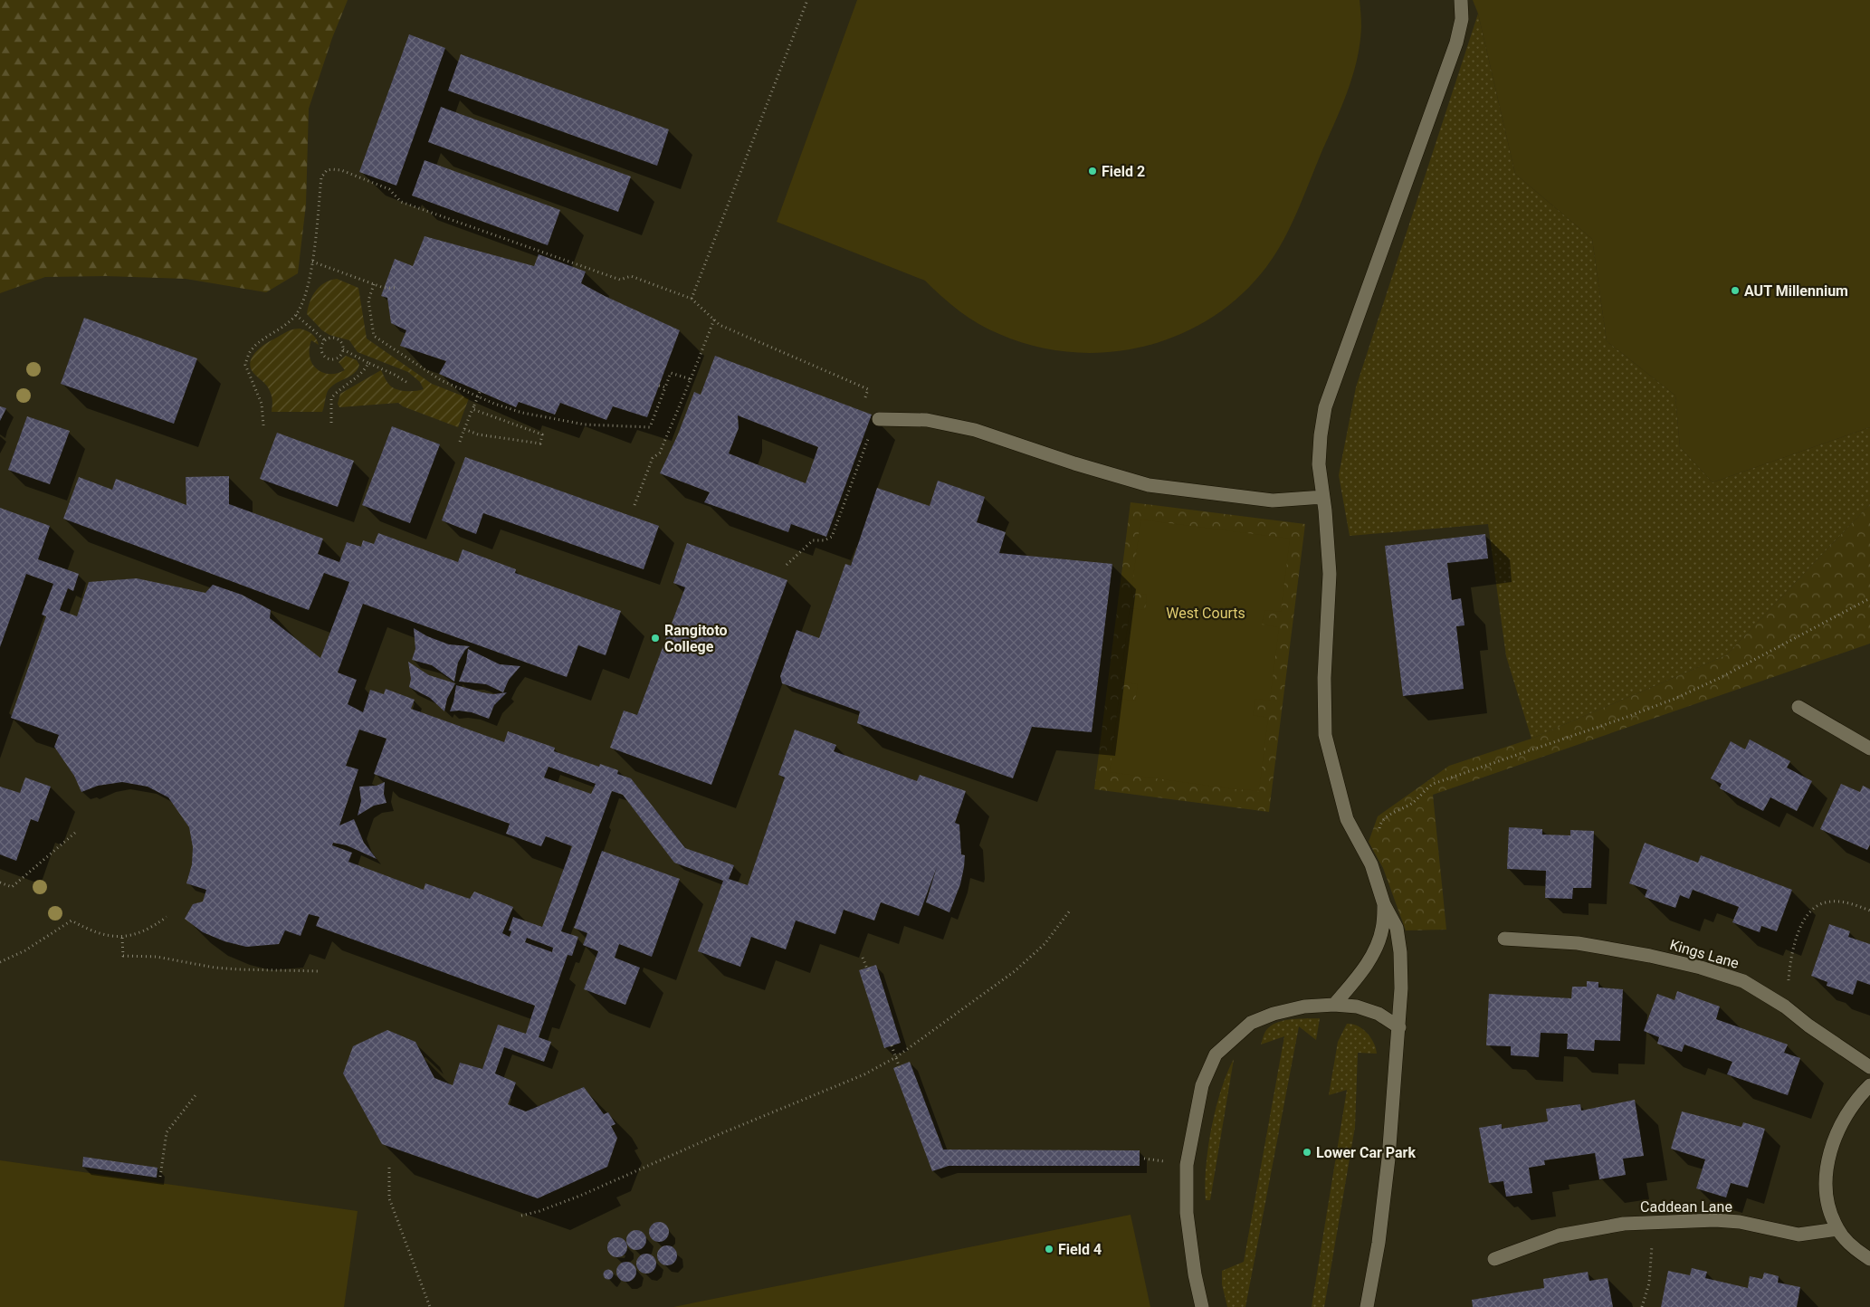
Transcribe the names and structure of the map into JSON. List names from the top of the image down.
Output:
{
  "streets": {
    "street": ["Kings Lane", "Caddean Lane"]
  },
  "parks": ["West Courts"],
  "places": [
    "Field 2",
    "AUT Millennium",
    "Rangitoto College",
    "Lower Car Park",
    "Field 4"
  ]
}
